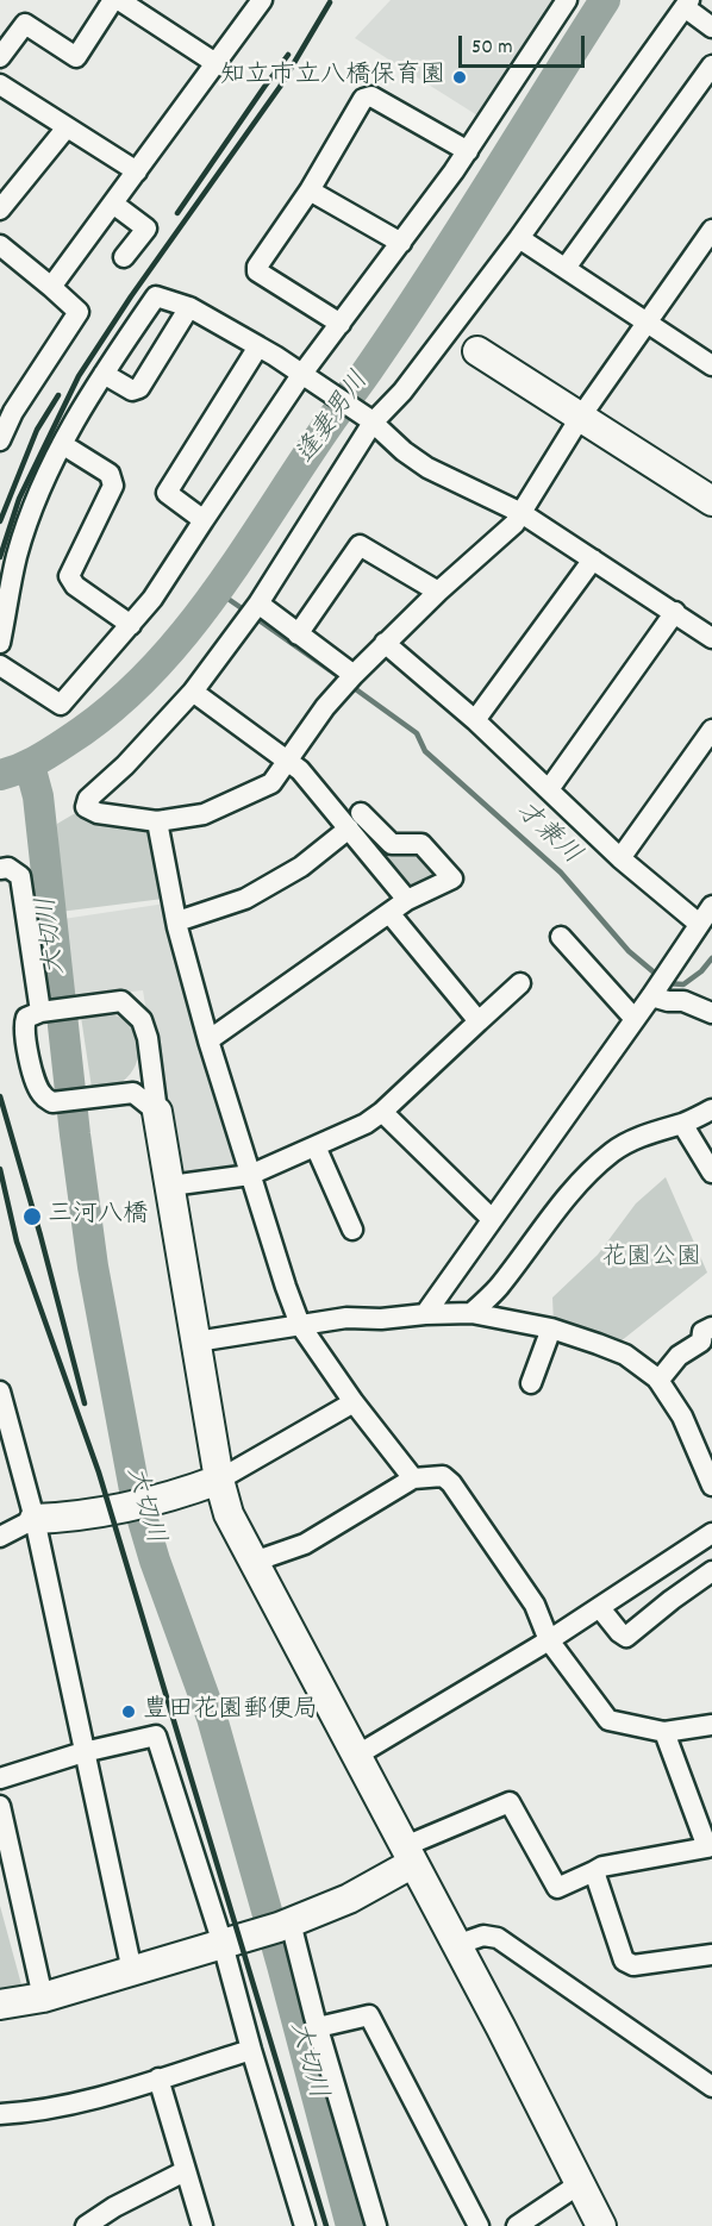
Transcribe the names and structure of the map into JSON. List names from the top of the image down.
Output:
{
  "water": ["逢妻男川", "才兼川", "大切川"],
  "parks": ["花園公園"],
  "places": ["知立市立八橋保育園", "三河八橋", "豊田花園郵便局"],
  "scale_bar": "50 m"
}
